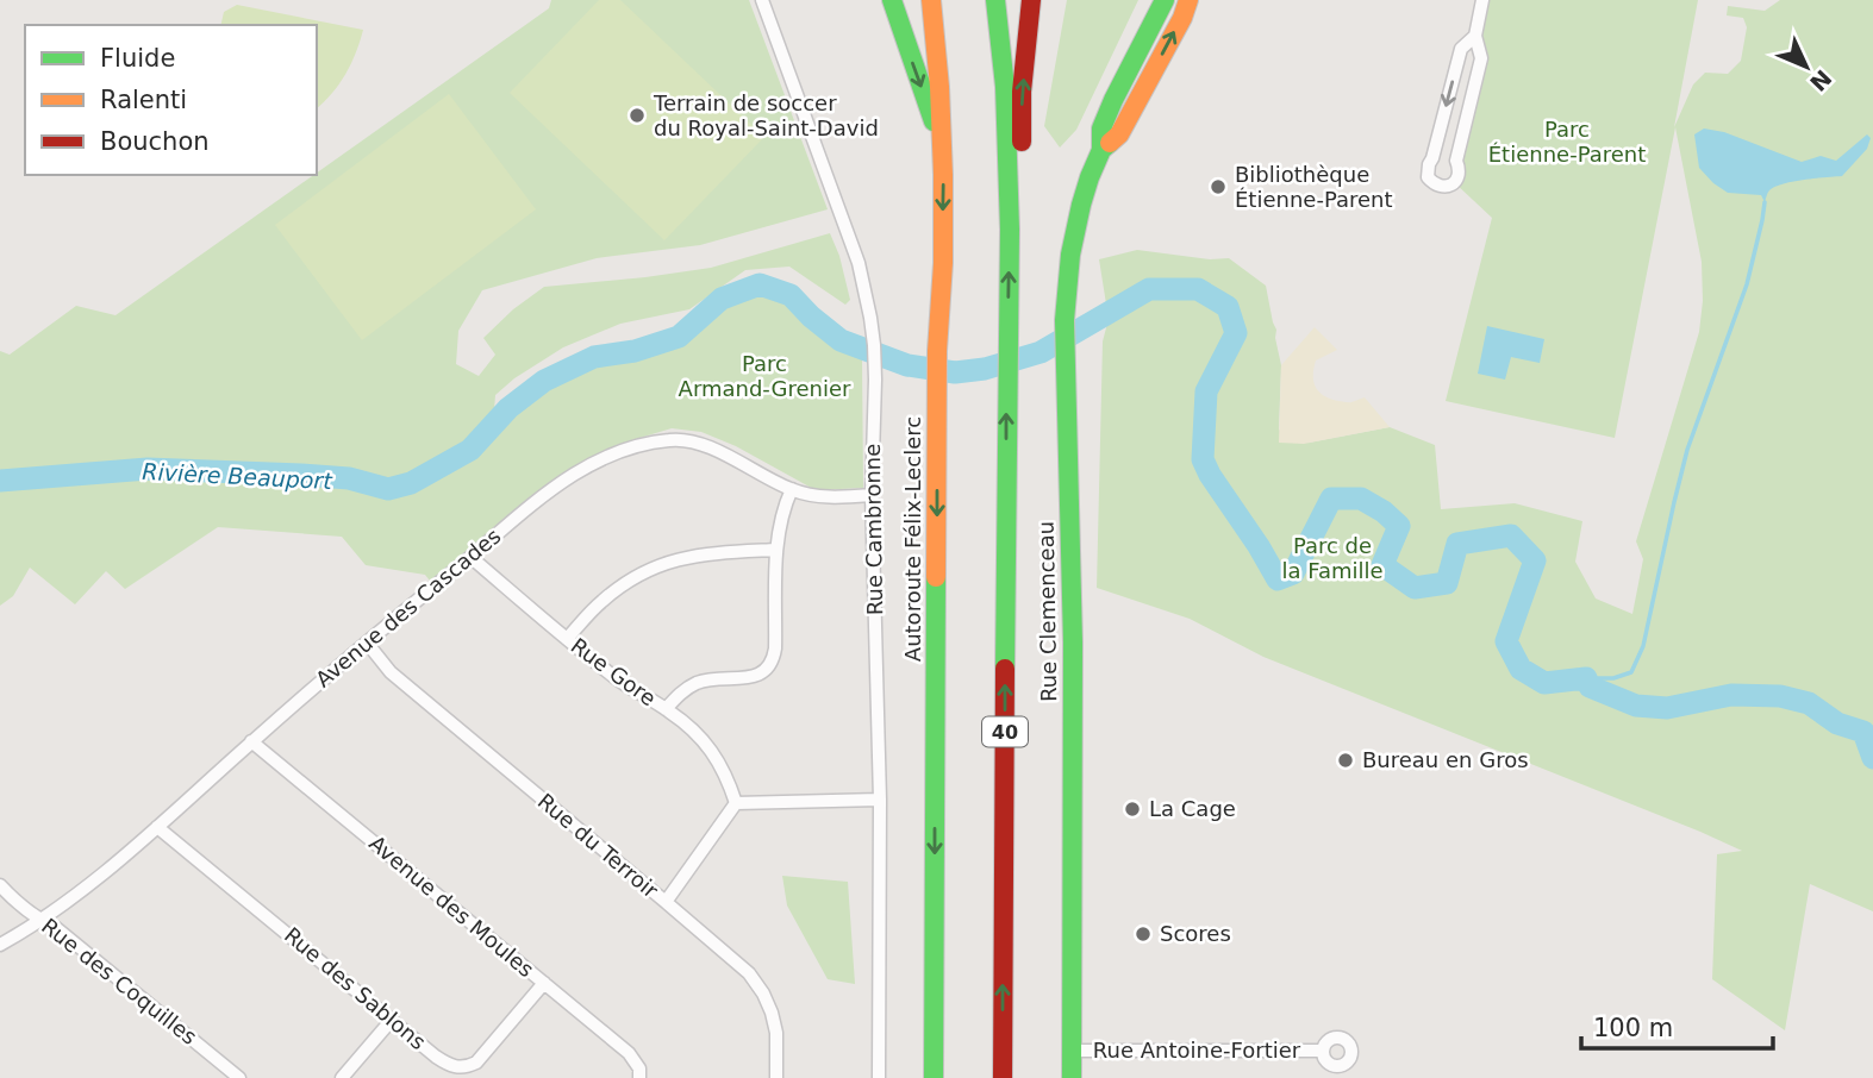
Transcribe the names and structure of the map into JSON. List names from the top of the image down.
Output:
{
  "streets": {
    "main road": ["Autoroute Félix-Leclerc", "Rue Clemenceau", "40"],
    "street": [
      "Rue Cambronne",
      "Avenue des Cascades",
      "Rue Gore",
      "Rue du Terroir",
      "Avenue des Moules",
      "Rue des Coquilles",
      "Rue des Sablons",
      "Rue Antoine-Fortier"
    ]
  },
  "crossings": [
    ["Rue Cambronne", "Avenue des Cascades"],
    ["Avenue des Cascades", "Rue Gore"],
    ["Avenue des Cascades", "Rue du Terroir"],
    ["Avenue des Cascades", "Avenue des Moules"],
    ["Avenue des Cascades", "Rue des Coquilles"],
    ["Avenue des Cascades", "Rue des Sablons"],
    ["Rue Clemenceau", "Rue Antoine-Fortier"],
    ["Avenue des Moules", "Rue des Sablons"]
  ],
  "water": ["Rivière Beauport"],
  "parks": ["Parc Étienne-Parent", "Parc Armand-Grenier", "Parc de la Famille"],
  "places": [
    "Terrain de soccer du Royal-Saint-David",
    "Bibliothèque Étienne-Parent",
    "Bureau en Gros",
    "La Cage",
    "Scores"
  ],
  "legend": ["Fluide", "Ralenti", "Bouchon"],
  "scale_bar": "100 m",
  "north": "bottom right"
}
